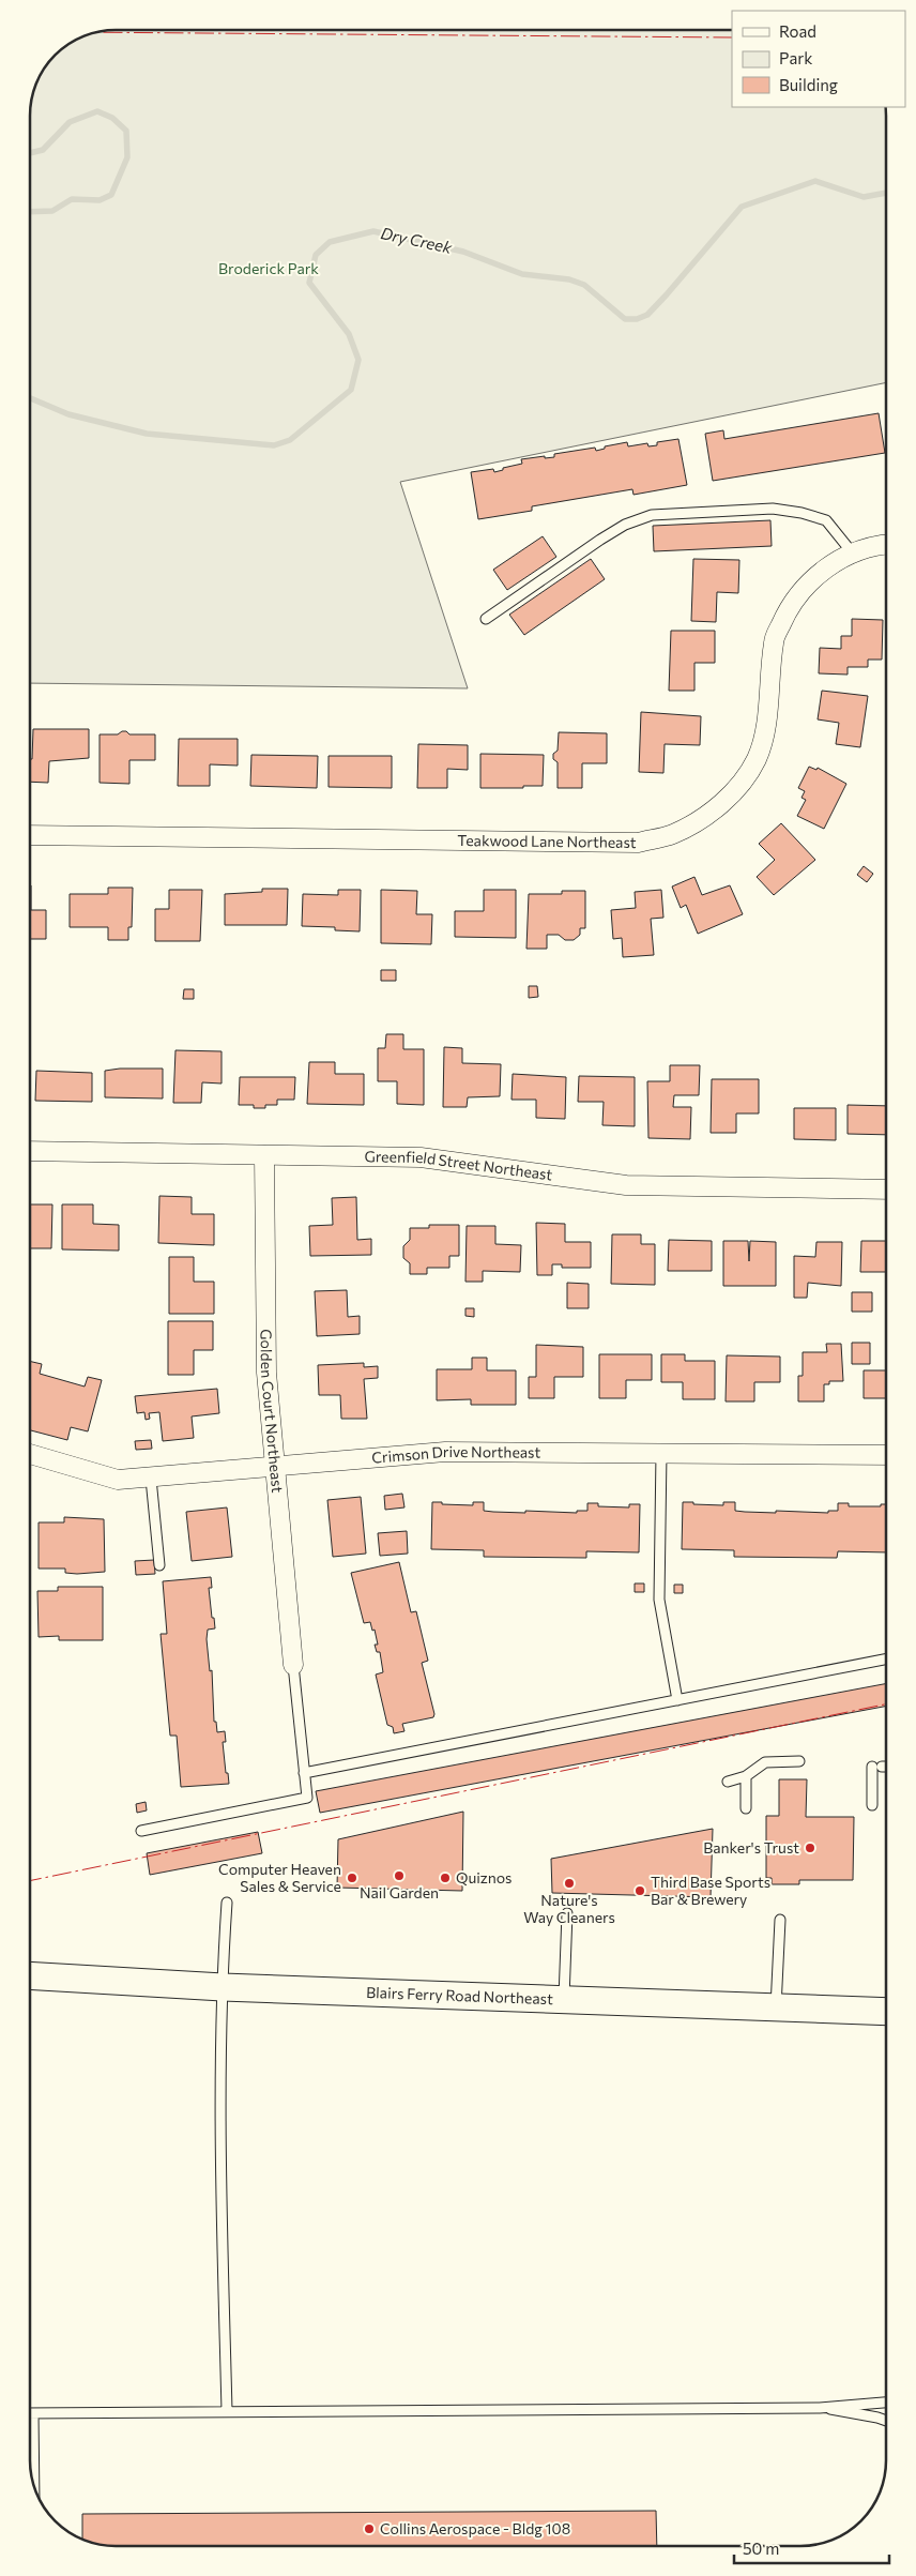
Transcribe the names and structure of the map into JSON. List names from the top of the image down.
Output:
{
  "streets": {
    "main road": ["Blairs Ferry Road Northeast"],
    "street": [
      "Teakwood Lane Northeast",
      "Greenfield Street Northeast",
      "Golden Court Northeast",
      "Crimson Drive Northeast"
    ]
  },
  "crossings": [
    ["Greenfield Street Northeast", "Golden Court Northeast"],
    ["Golden Court Northeast", "Crimson Drive Northeast"]
  ],
  "water": ["Dry Creek"],
  "parks": ["Broderick Park"],
  "places": [
    "Banker's Trust",
    "Nail Garden",
    "Computer Heaven Sales & Service",
    "Quiznos",
    "Nature's Way Cleaners",
    "Third Base Sports Bar & Brewery",
    "Collins Aerospace - Bldg 108"
  ],
  "legend": ["Road", "Park", "Building"],
  "scale_bar": "50 m"
}
